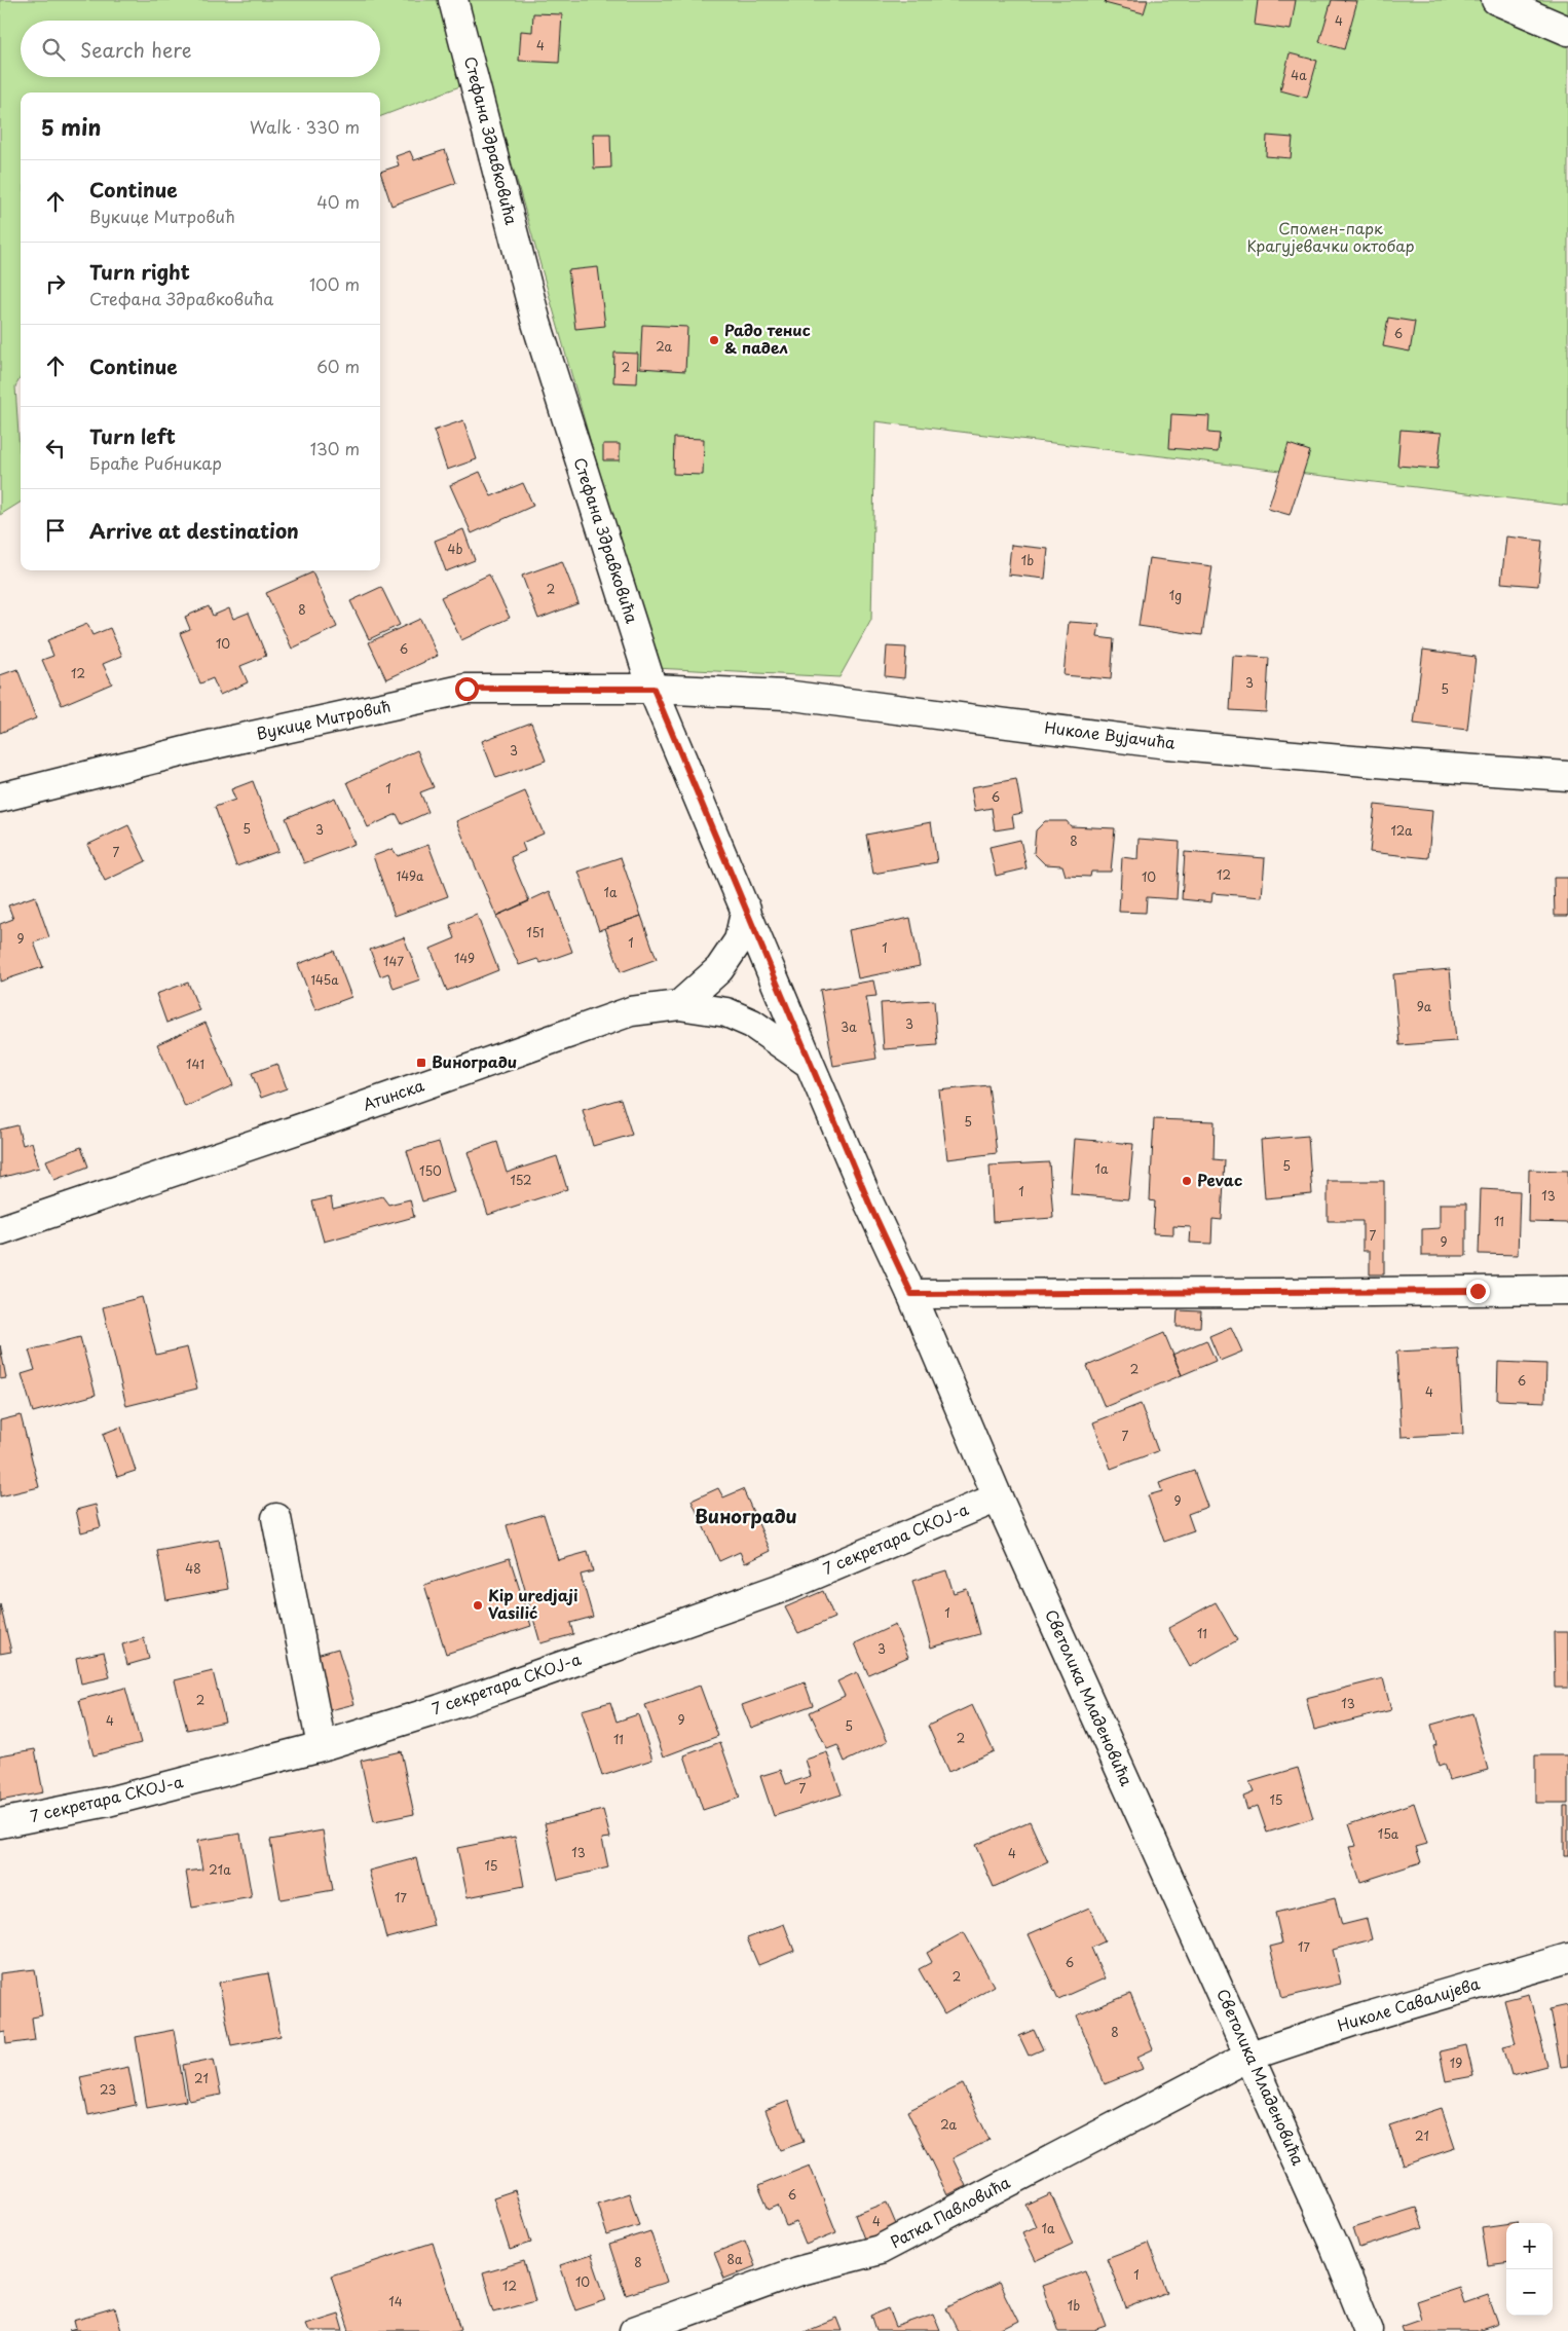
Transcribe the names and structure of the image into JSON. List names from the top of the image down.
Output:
{
  "streets": {
    "street": [
      "Стефана Здравковића",
      "Вукице Митровић",
      "Николе Вујачића",
      "Атинска",
      "7 секретара СКОЈ-а",
      "Светолика Младеновића",
      "Николе Савалијева",
      "Ратка Павловића"
    ]
  },
  "crossings": [
    ["Стефана Здравковића", "Вукице Митровић"],
    ["Стефана Здравковића", "Николе Вујачића"],
    ["Стефана Здравковића", "Атинска"],
    ["Стефана Здравковића", "Светолика Младеновића"],
    ["Вукице Митровић", "Николе Вујачића"],
    ["Атинска", "Светолика Младеновића"],
    ["7 секретара СКОЈ-а", "Светолика Младеновића"],
    ["Светолика Младеновића", "Николе Савалијева"],
    ["Светолика Младеновића", "Ратка Павловића"],
    ["Николе Савалијева", "Ратка Павловића"]
  ],
  "districts": ["Виногради"],
  "parks": ["Спомен-парк Крагујевачки октобар"],
  "places": {
    "other": ["Радо тенис & падел", "Pevac", "Kip uredjaji Vasilić"],
    "transit": ["Виногради"]
  },
  "house_numbers": [
    "4",
    "4",
    "4a",
    "6",
    "2a",
    "2",
    "4b",
    "1b",
    "2",
    "1g",
    "8",
    "10",
    "6",
    "12",
    "3",
    "5",
    "3",
    "1",
    "6",
    "5",
    "3",
    "12a",
    "8",
    "7",
    "12",
    "149a",
    "10",
    "1a",
    "151",
    "9",
    "1",
    "1",
    "149",
    "147",
    "145a",
    "9a",
    "3",
    "3a",
    "141",
    "5",
    "5",
    "1a",
    "150",
    "152",
    "1",
    "13",
    "11",
    "7",
    "9",
    "2",
    "6",
    "4",
    "7",
    "9",
    "48",
    "1",
    "11",
    "3",
    "2",
    "13",
    "9",
    "4",
    "5",
    "2",
    "11",
    "7",
    "15",
    "15a",
    "13",
    "4",
    "15",
    "21a",
    "17",
    "17",
    "6",
    "2",
    "8",
    "19",
    "21",
    "23",
    "2a",
    "21",
    "6",
    "4",
    "1a",
    "8a",
    "8",
    "1",
    "10",
    "12",
    "14",
    "1b"
  ],
  "page": {
    "search": "Search here",
    "heading": ["5 min", "Walk · 330 m"],
    "list": [
      ["Continue", "Вукице Митровић", "40 m"],
      ["Turn right", "Стефана Здравковића", "100 m"],
      ["Continue", "60 m"],
      ["Turn left", "Браће Рибникар", "130 m"],
      "Arrive at destination"
    ],
    "map_buttons": ["+", "−"]
  }
}
